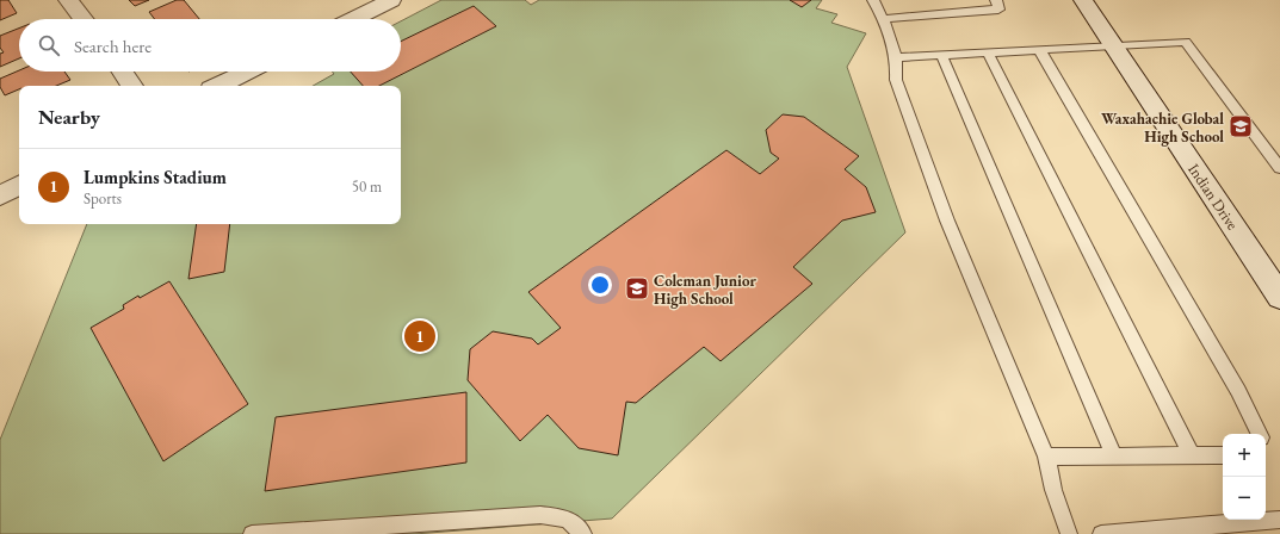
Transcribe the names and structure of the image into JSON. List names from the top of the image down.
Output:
{
  "streets": {
    "street": ["Indian Drive"]
  },
  "places": {
    "school or university": ["Waxahachie Global High School", "Coleman Junior High School"]
  },
  "page": {
    "search": "Search here",
    "heading": "Nearby",
    "list": [
      {
        "mark": "1",
        "name": "Lumpkins Stadium",
        "note": "Sports",
        "value": "50 m"
      }
    ],
    "pins": "1",
    "map_buttons": ["+", "−"]
  }
}
